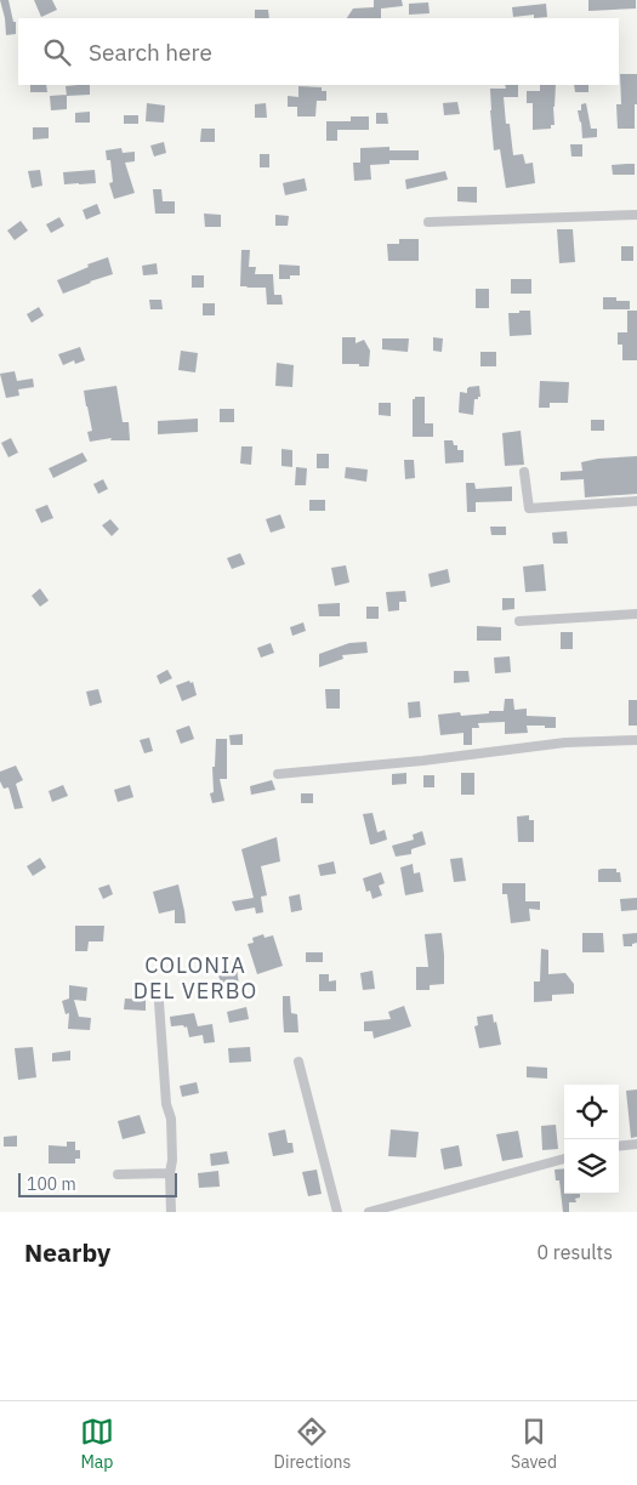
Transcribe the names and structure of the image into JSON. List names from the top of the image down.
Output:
{
  "districts": ["COLONIA DEL VERBO"],
  "scale_bar": "100 m",
  "page": {
    "search": "Search here",
    "scale": "100 m",
    "heading": ["Nearby", "0 results"],
    "nav": ["Map", "Directions", "Saved"]
  }
}
